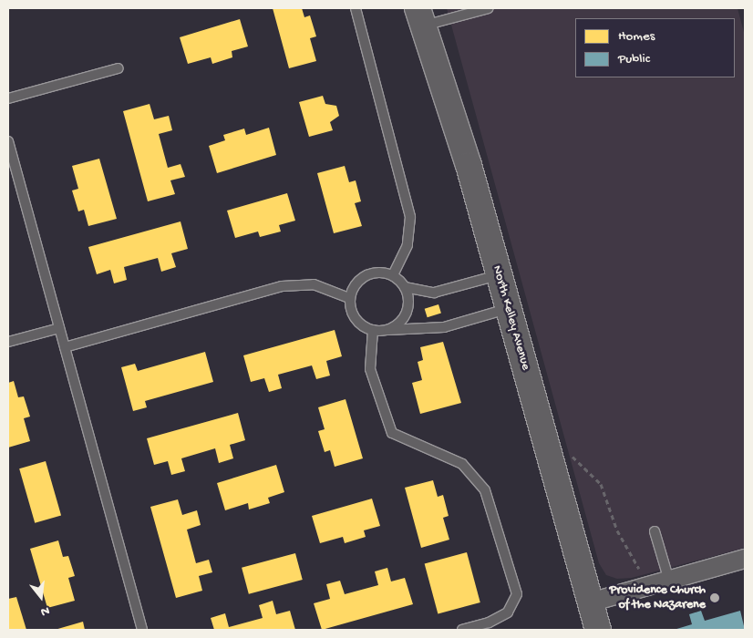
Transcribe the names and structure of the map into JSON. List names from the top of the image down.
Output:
{
  "streets": {
    "main road": ["North Kelley Avenue"]
  },
  "places": ["Providence Church of the Nazarene"],
  "legend": ["Homes", "Public"],
  "north": "bottom"
}
